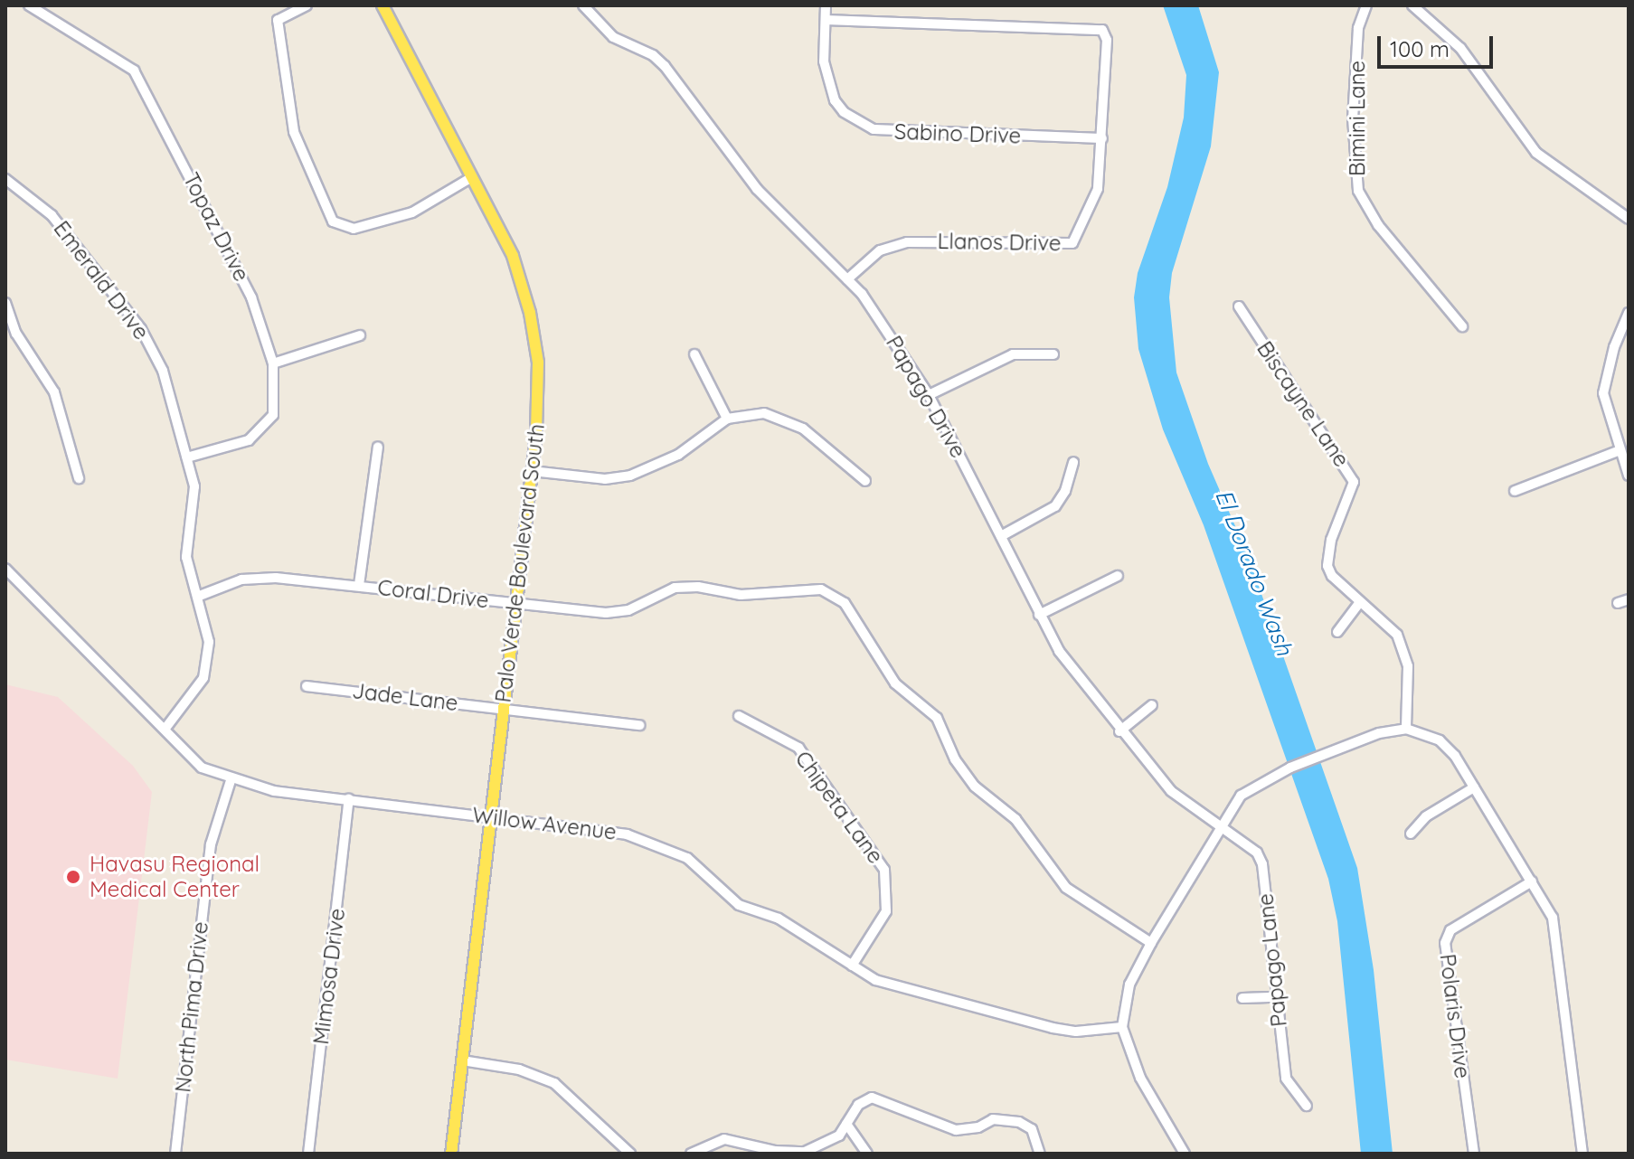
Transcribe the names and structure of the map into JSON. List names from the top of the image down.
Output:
{
  "streets": {
    "main road": ["Palo Verde Boulevard South"],
    "street": [
      "Bimini Lane",
      "Sabino Drive",
      "Topaz Drive",
      "Llanos Drive",
      "Emerald Drive",
      "Papago Drive",
      "Biscayne Lane",
      "Coral Drive",
      "Jade Lane",
      "Chipeta Lane",
      "Willow Avenue",
      "Papago Lane",
      "Mimosa Drive",
      "North Pima Drive",
      "Polaris Drive"
    ]
  },
  "crossings": [
    ["Sabino Drive", "Llanos Drive"],
    ["Topaz Drive", "Emerald Drive"],
    ["Llanos Drive", "Papago Drive"],
    ["Emerald Drive", "Coral Drive"],
    ["Emerald Drive", "Willow Avenue"],
    ["Papago Drive", "Papago Lane"],
    ["Palo Verde Boulevard South", "Coral Drive"],
    ["Palo Verde Boulevard South", "Jade Lane"],
    ["Palo Verde Boulevard South", "Willow Avenue"],
    ["Chipeta Lane", "Willow Avenue"],
    ["Willow Avenue", "Mimosa Drive"],
    ["Willow Avenue", "North Pima Drive"]
  ],
  "water": ["El Dorado Wash"],
  "places": ["Havasu Regional Medical Center"],
  "scale_bar": "100 m"
}
